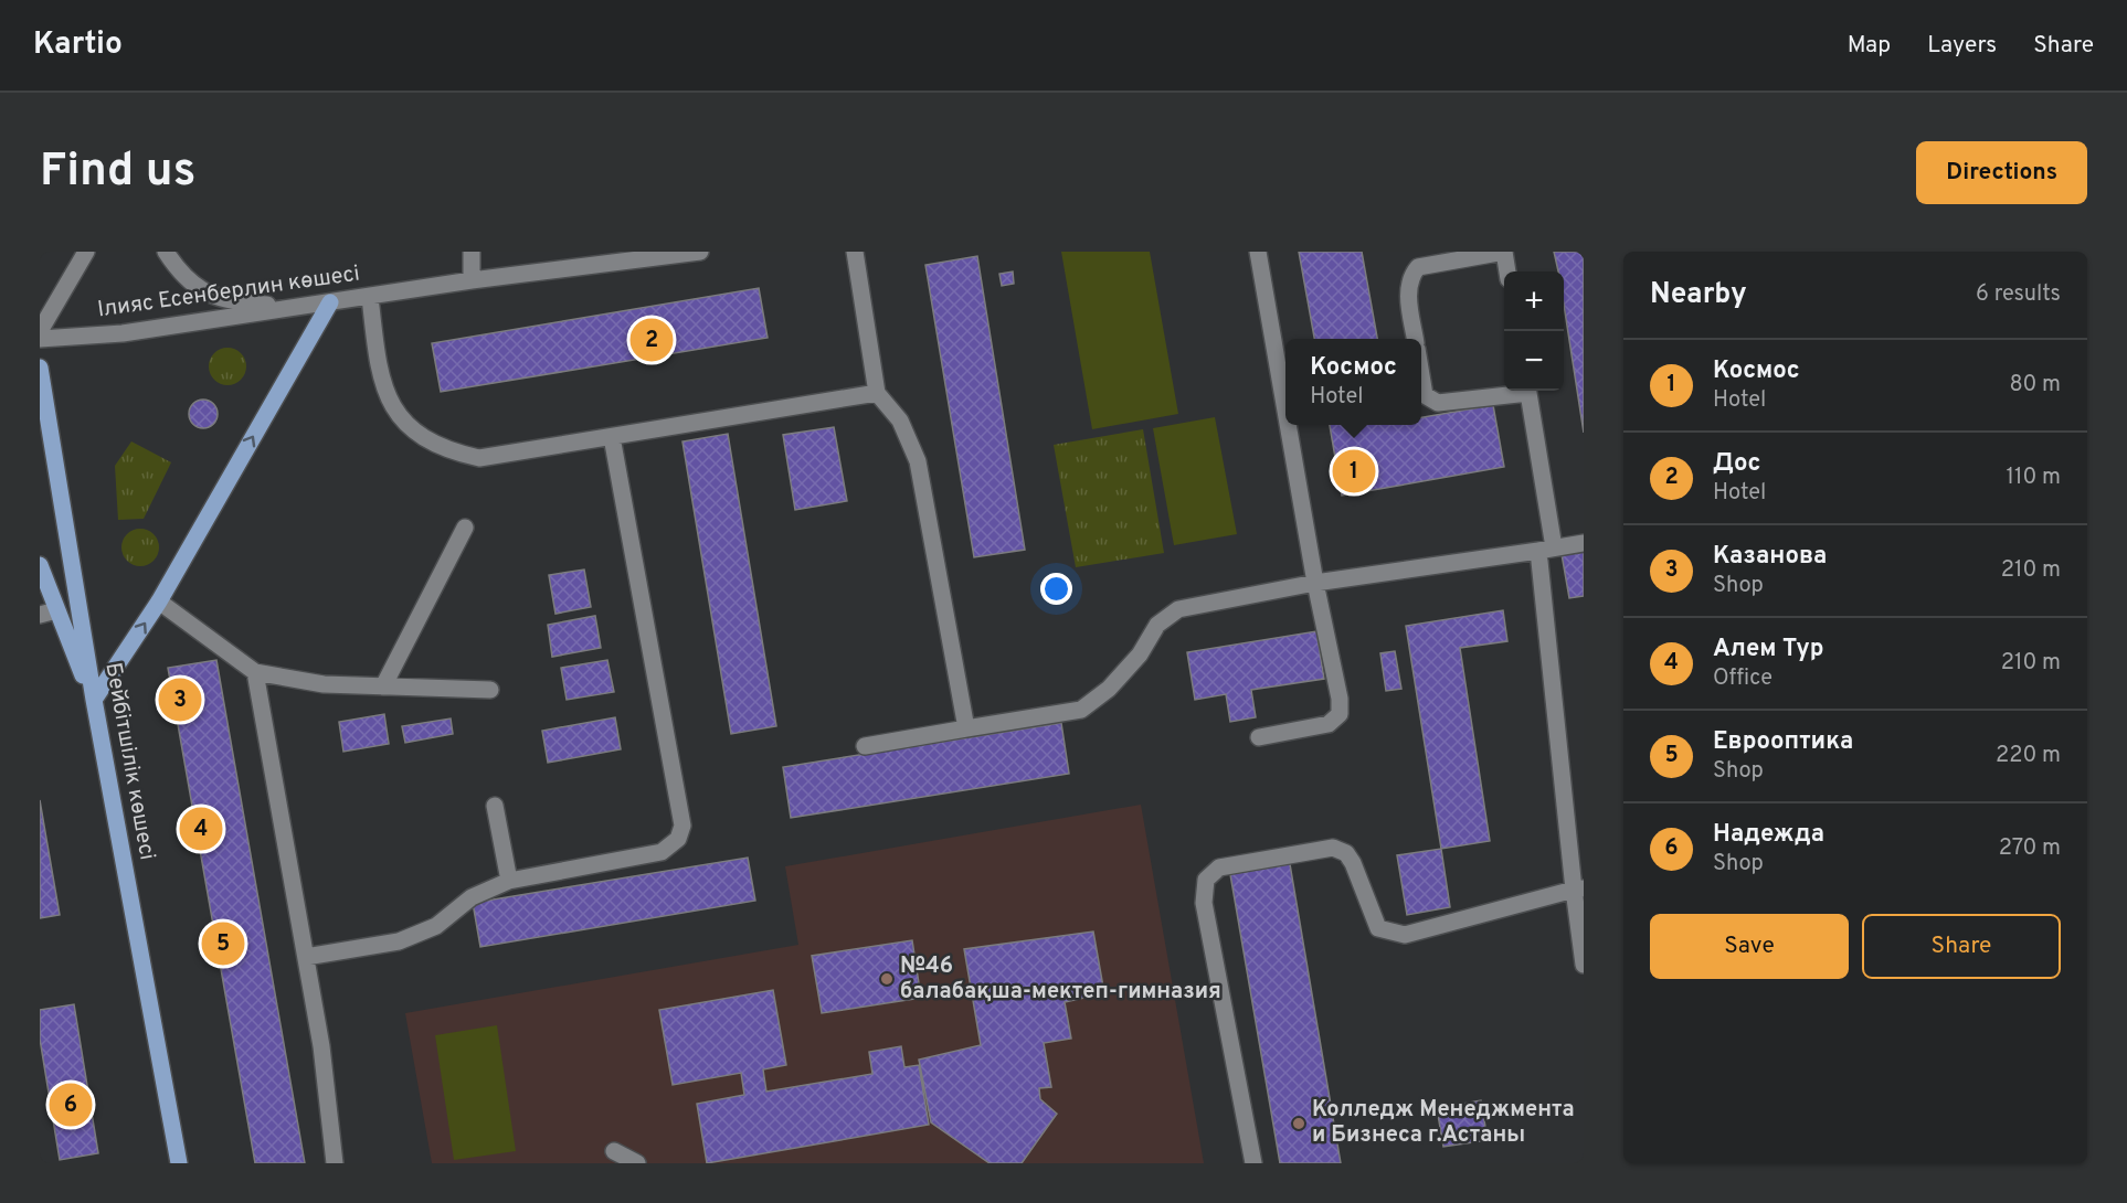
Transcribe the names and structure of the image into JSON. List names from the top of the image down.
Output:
{
  "streets": {
    "main road": ["Бейбітшілік көшесі"],
    "street": ["Ілияс Есенберлин көшесі"]
  },
  "places": ["№46 балабақша-мектеп-гимназия", "Колледж Менеджмента и Бизнеса г.Астаны"],
  "page": {
    "header": "Kartio",
    "nav": ["Map", "Layers", "Share"],
    "buttons": [
      "Directions",
      ["Save", "Share"]
    ],
    "title": "Find us",
    "heading": ["Nearby", "6 results"],
    "map_buttons": ["+", "−"],
    "pins": [
      "2",
      "1",
      "3",
      "4",
      "5",
      "6"
    ],
    "list": [
      {
        "mark": "1",
        "name": "Космос",
        "note": "Hotel",
        "value": "80 m"
      },
      {
        "mark": "2",
        "name": "Дос",
        "note": "Hotel",
        "value": "110 m"
      },
      {
        "mark": "3",
        "name": "Казанова",
        "note": "Shop",
        "value": "210 m"
      },
      {
        "mark": "4",
        "name": "Алем Тур",
        "note": "Office",
        "value": "210 m"
      },
      {
        "mark": "5",
        "name": "Еврооптика",
        "note": "Shop",
        "value": "220 m"
      },
      {
        "mark": "6",
        "name": "Надежда",
        "note": "Shop",
        "value": "270 m"
      }
    ],
    "popup": ["Космос", "Hotel"]
  }
}
